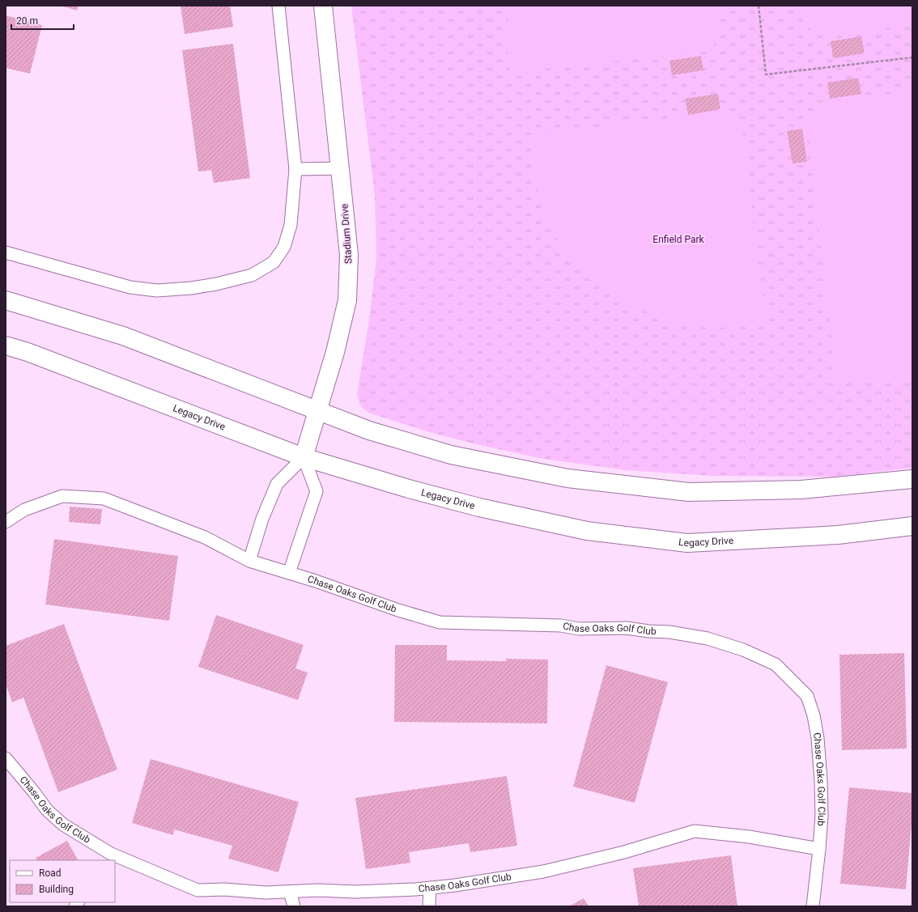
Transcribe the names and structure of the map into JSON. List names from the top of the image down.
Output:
{
  "streets": {
    "main road": ["Stadium Drive", "Legacy Drive"],
    "lane": ["Chase Oaks Golf Club"]
  },
  "crossings": [
    ["Stadium Drive", "Legacy Drive"]
  ],
  "parks": ["Enfield Park"],
  "legend": ["Road", "Building"],
  "scale_bar": "20 m"
}
